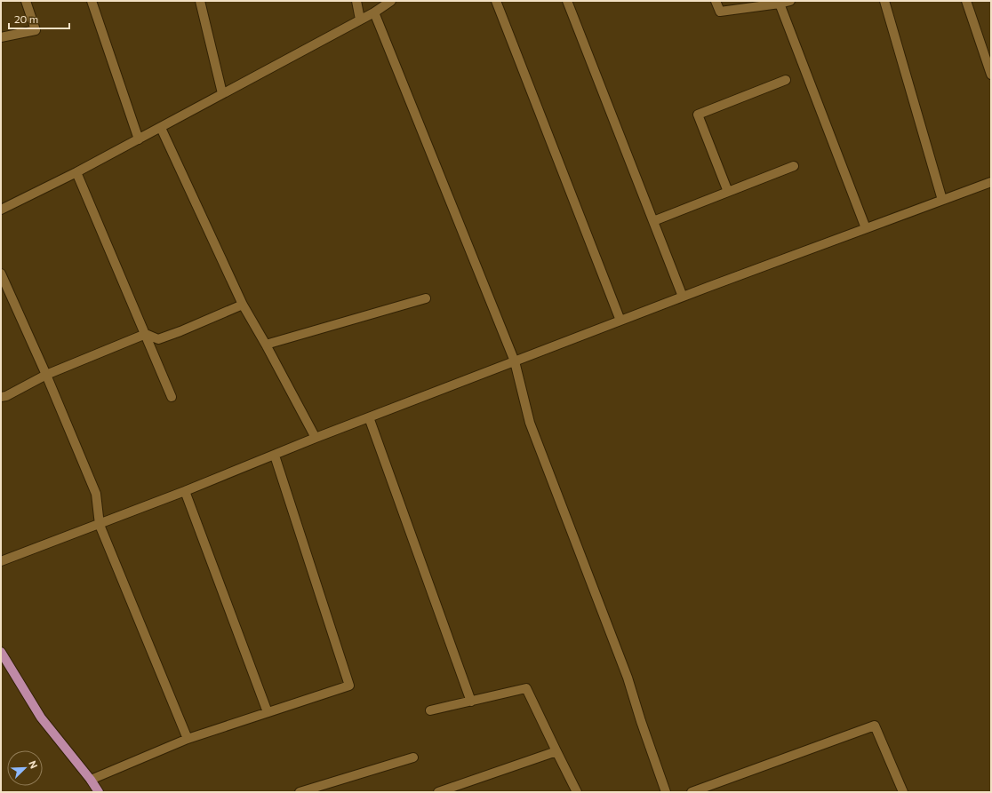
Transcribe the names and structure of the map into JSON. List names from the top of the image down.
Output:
{
  "scale_bar": "20 m",
  "north": "top right"
}
